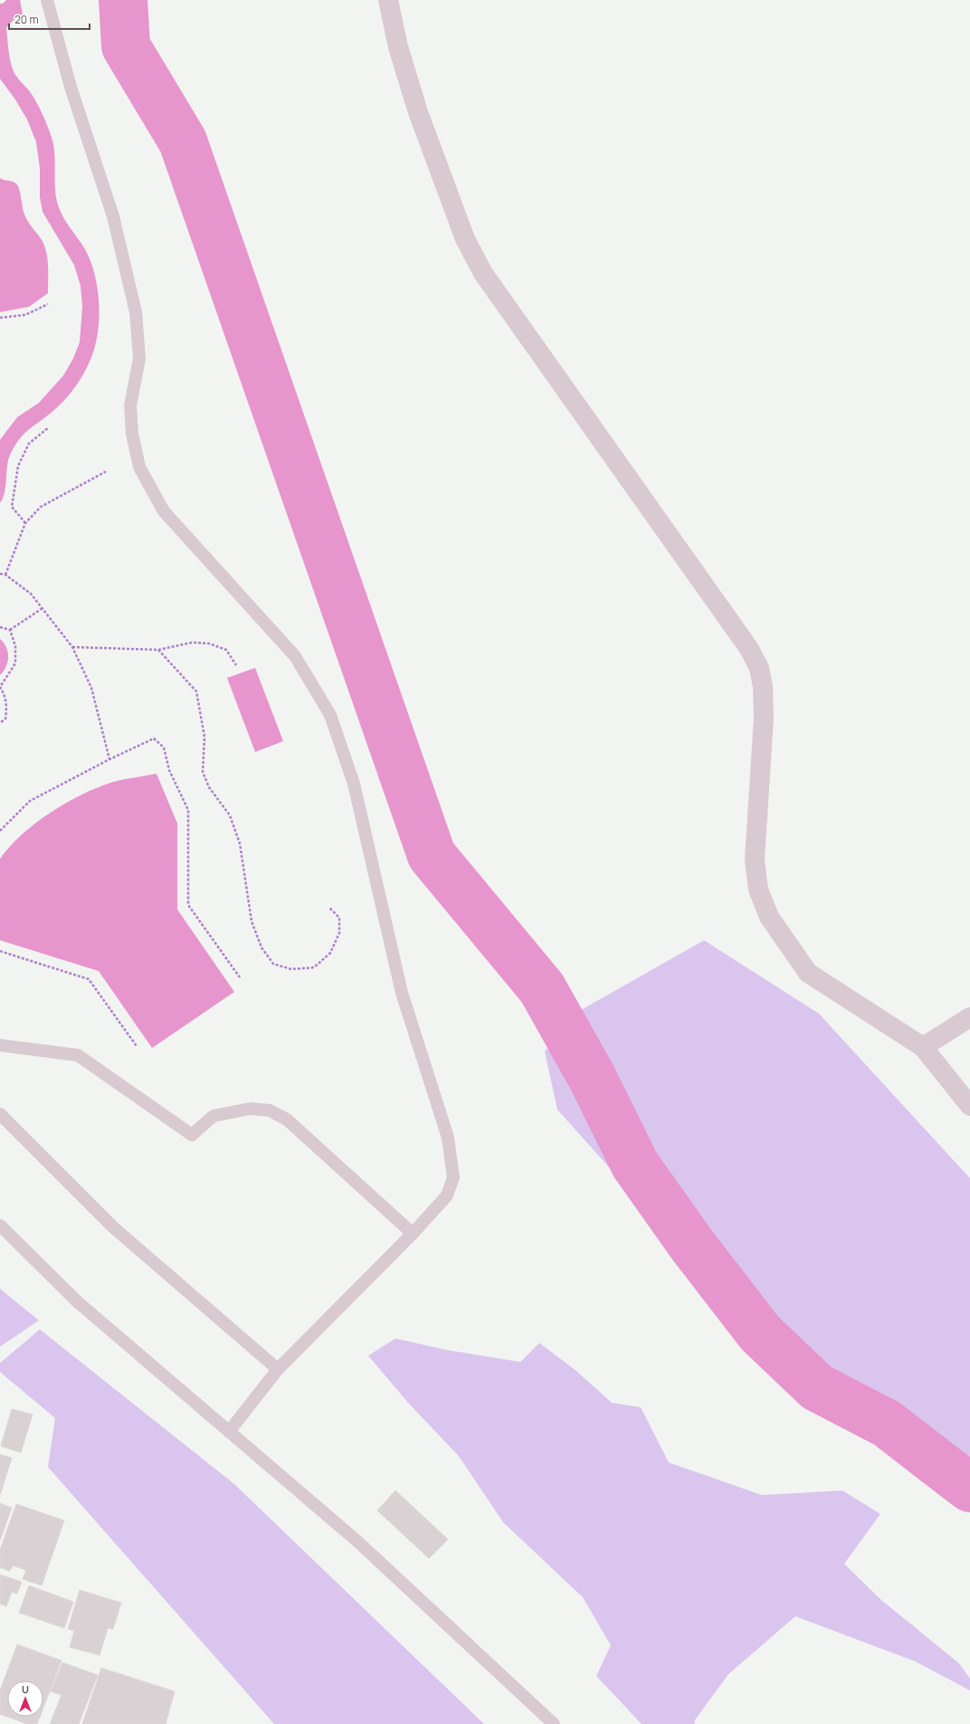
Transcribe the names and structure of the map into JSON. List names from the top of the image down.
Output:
{
  "scale_bar": "20 m",
  "north": "top"
}
